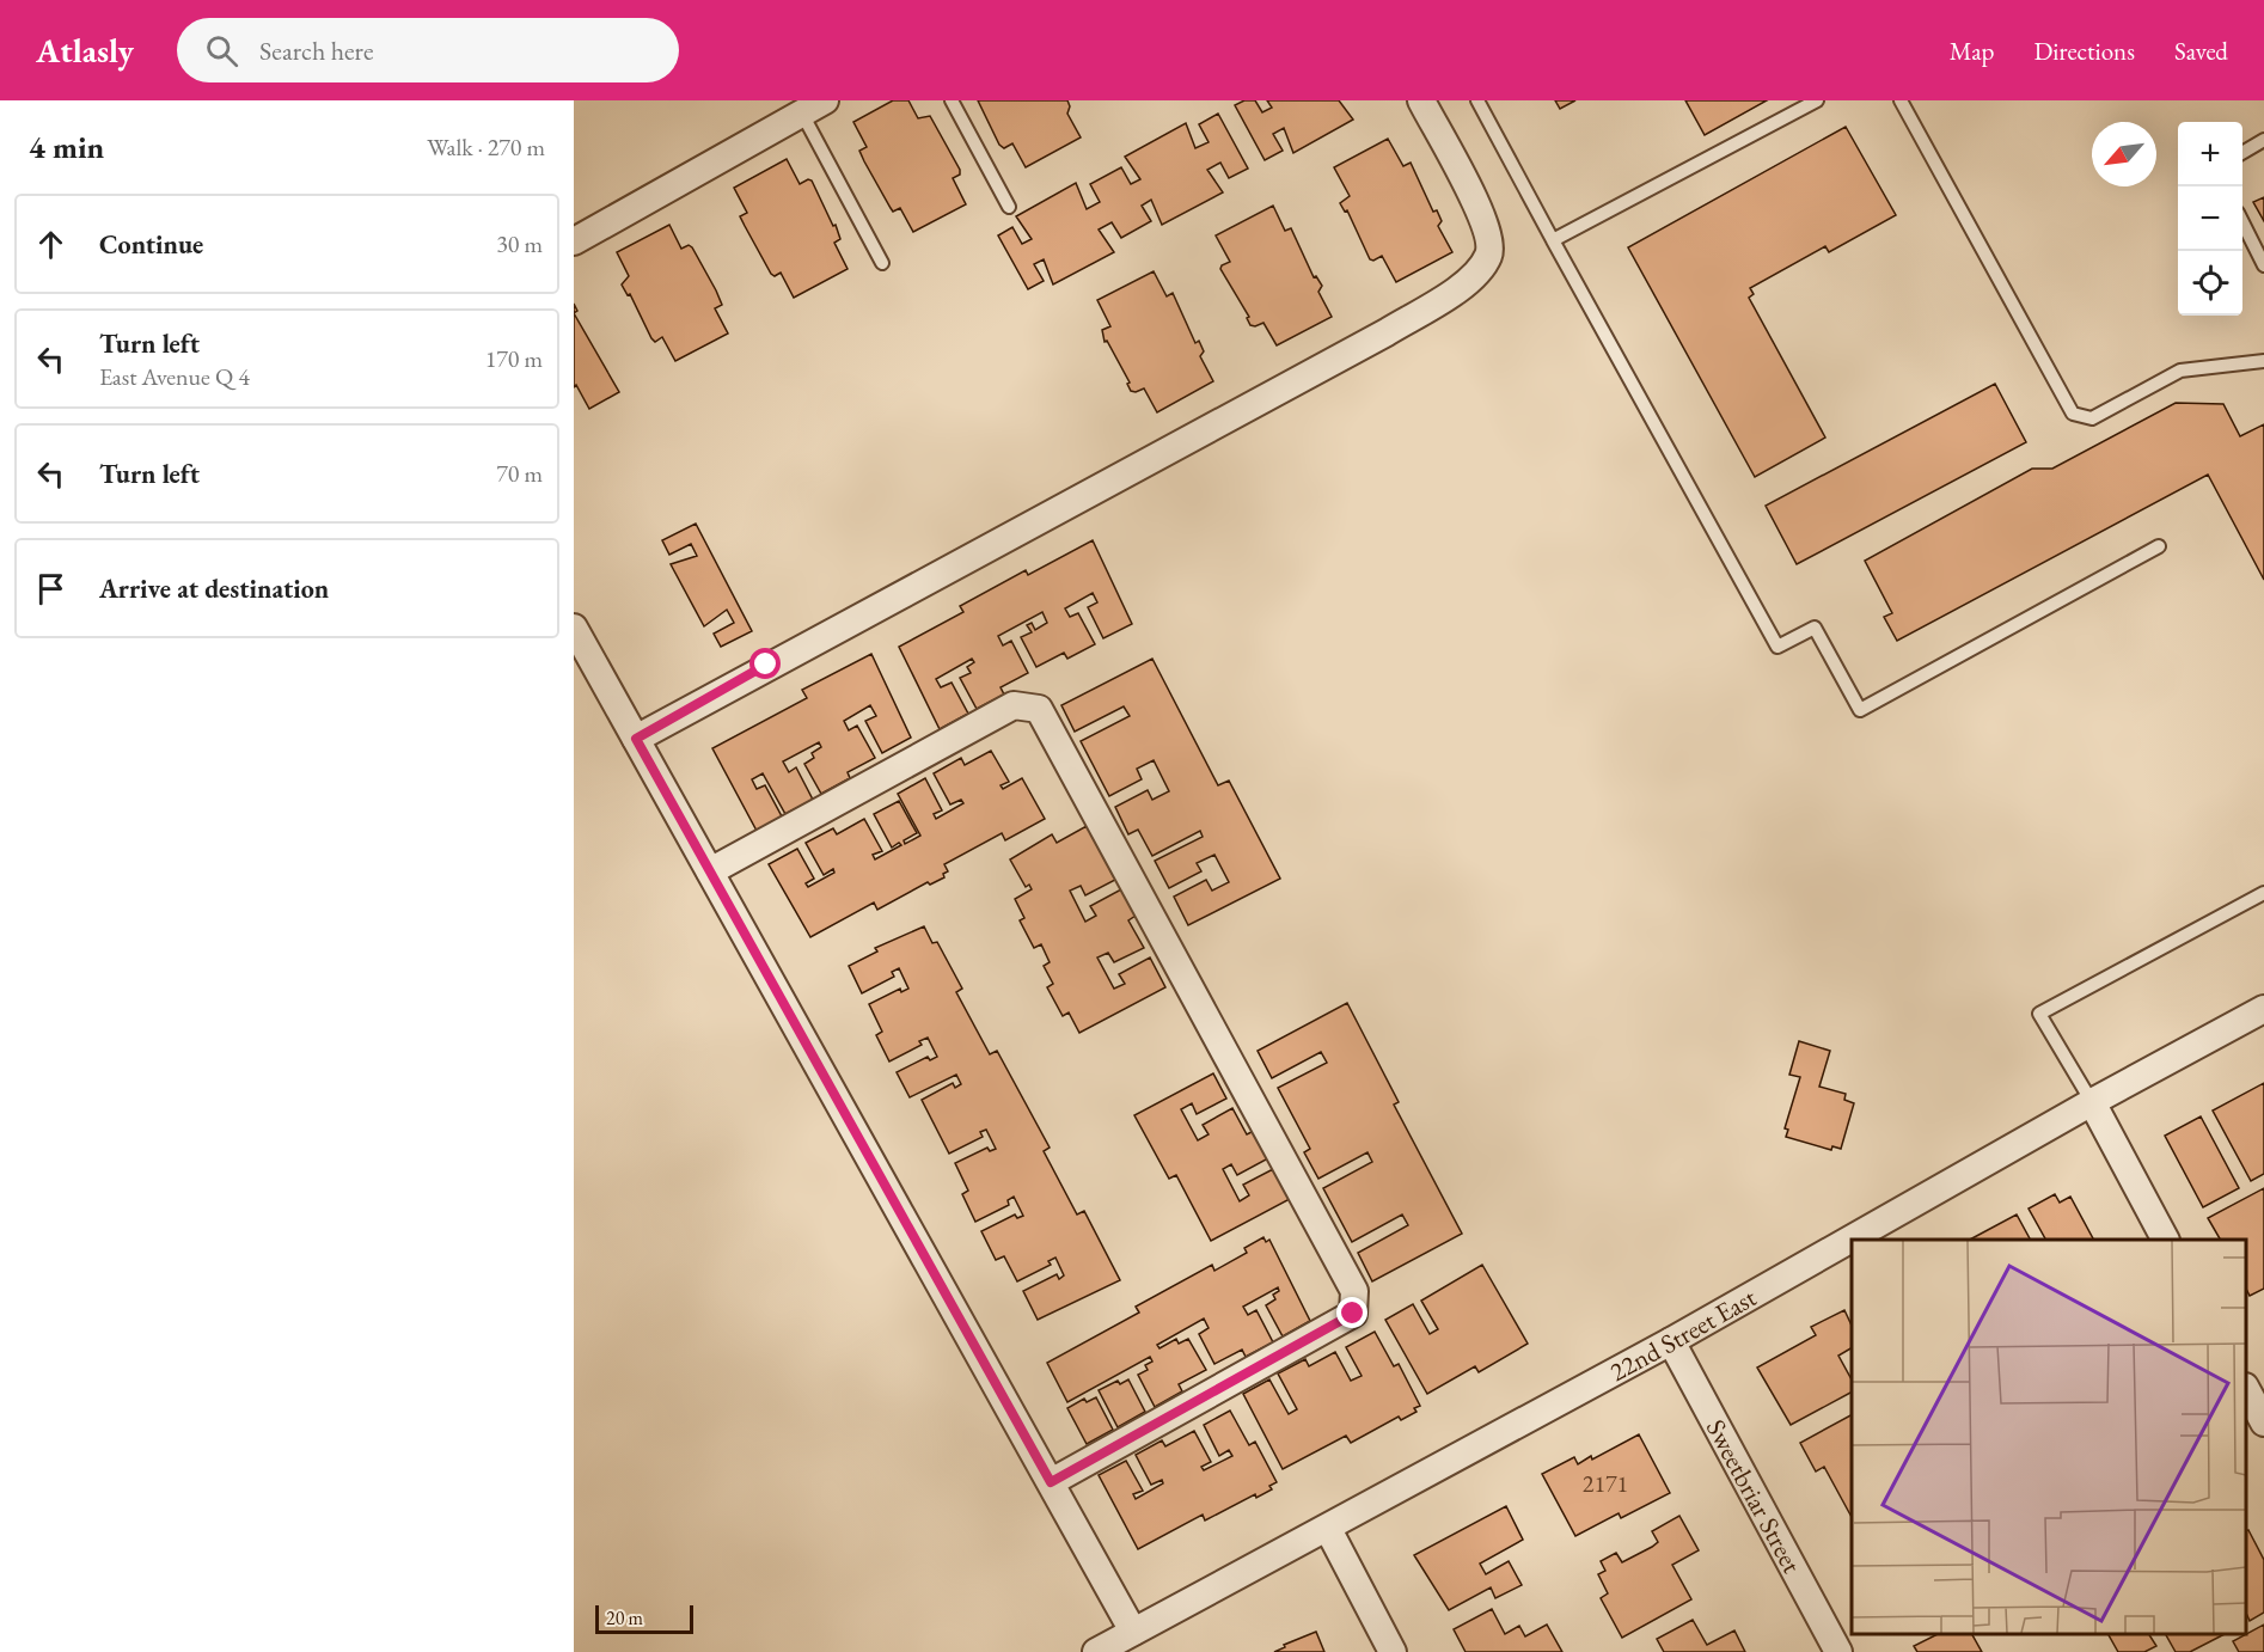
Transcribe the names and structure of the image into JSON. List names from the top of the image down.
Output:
{
  "streets": {
    "street": ["22nd Street East", "Sweetbriar Street"]
  },
  "crossings": [
    ["22nd Street East", "Sweetbriar Street"]
  ],
  "house_numbers": ["2171"],
  "scale_bar": "20 m",
  "north": "bottom left",
  "page": {
    "header": "Atlasly",
    "search": "Search here",
    "nav": ["Map", "Directions", "Saved"],
    "heading": ["4 min", "Walk · 270 m"],
    "map_buttons": ["+", "−"],
    "list": [
      ["Continue", "30 m"],
      ["Turn left", "East Avenue Q 4", "170 m"],
      ["Turn left", "70 m"],
      "Arrive at destination"
    ],
    "scale": "20 m"
  }
}
